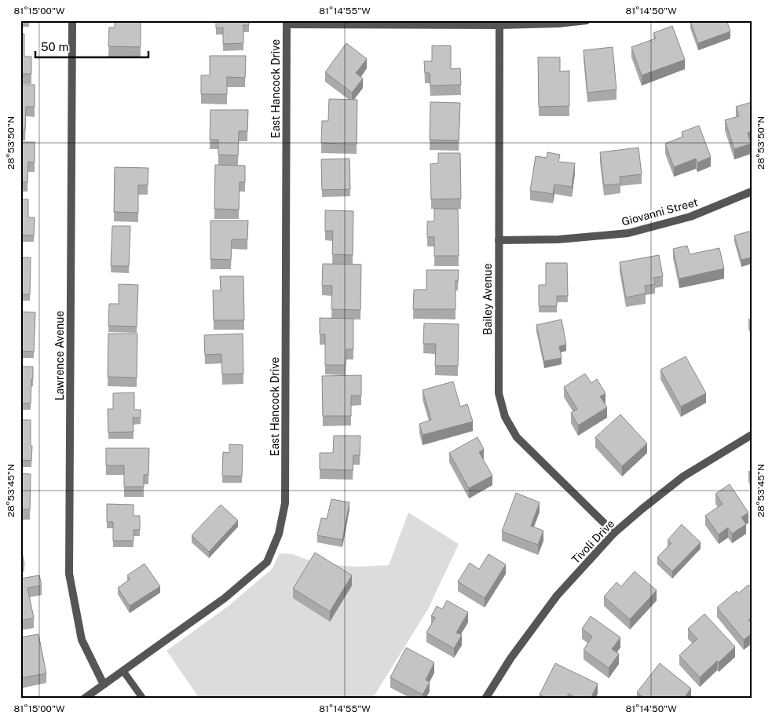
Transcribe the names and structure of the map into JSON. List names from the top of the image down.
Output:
{
  "streets": {
    "street": [
      "East Hancock Drive",
      "Giovanni Street",
      "Bailey Avenue",
      "Lawrence Avenue",
      "Tivoli Drive"
    ]
  },
  "crossings": [
    ["East Hancock Drive", "Lawrence Avenue"],
    ["Giovanni Street", "Bailey Avenue"],
    ["Bailey Avenue", "Tivoli Drive"]
  ],
  "scale_bar": "50 m",
  "coordinates": [
    "81°15'00\"W",
    "81°14'55\"W",
    "81°14'50\"W",
    "28°53'50\"N",
    "28°53'45\"N"
  ]
}
